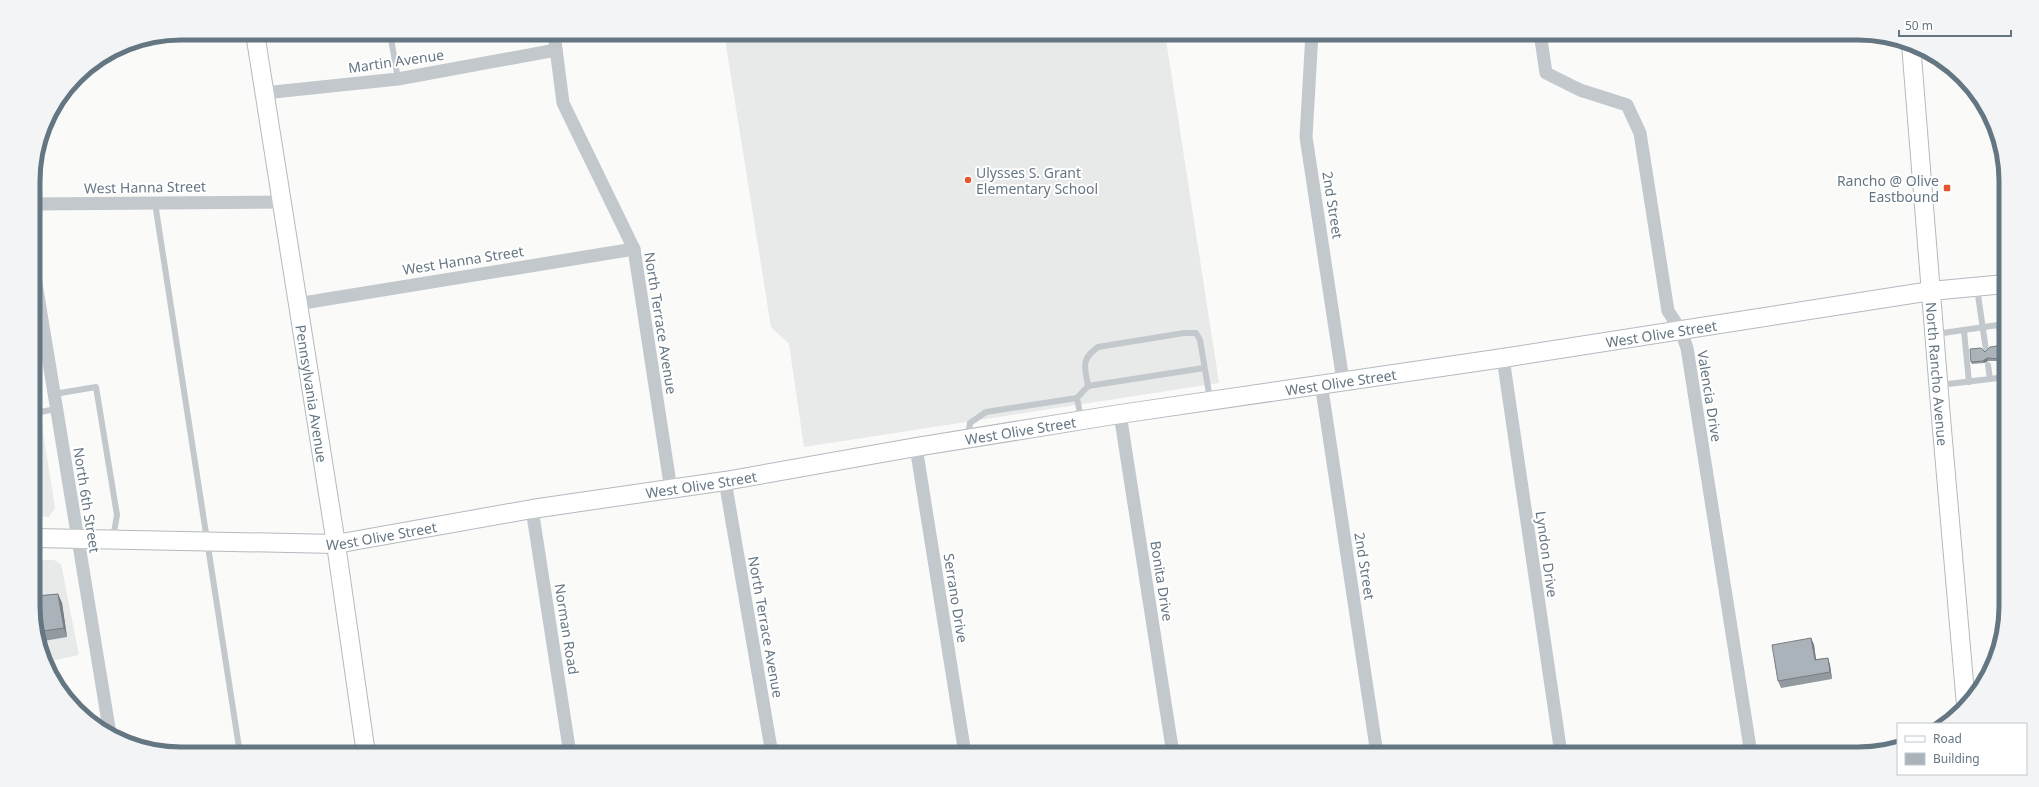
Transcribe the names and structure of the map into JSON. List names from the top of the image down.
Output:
{
  "streets": {
    "street": [
      "Martin Avenue",
      "West Hanna Street",
      "2nd Street",
      "North Terrace Avenue",
      "West Olive Street",
      "North Rancho Avenue",
      "Pennsylvania Avenue",
      "Valencia Drive",
      "North 6th Street",
      "Lyndon Drive",
      "Bonita Drive",
      "Serrano Drive",
      "Norman Road"
    ]
  },
  "crossings": [
    ["Martin Avenue", "North Terrace Avenue"],
    ["Martin Avenue", "Pennsylvania Avenue"],
    ["West Hanna Street", "North Terrace Avenue"],
    ["West Hanna Street", "Pennsylvania Avenue"],
    ["2nd Street", "West Olive Street"],
    ["North Terrace Avenue", "West Olive Street"],
    ["West Olive Street", "North Rancho Avenue"],
    ["West Olive Street", "Pennsylvania Avenue"],
    ["West Olive Street", "Valencia Drive"],
    ["West Olive Street", "North 6th Street"],
    ["West Olive Street", "Lyndon Drive"],
    ["West Olive Street", "Bonita Drive"],
    ["West Olive Street", "Serrano Drive"],
    ["West Olive Street", "Norman Road"]
  ],
  "places": {
    "other": ["Ulysses S. Grant Elementary School"],
    "transit": ["Rancho @ Olive Eastbound"]
  },
  "legend": ["Road", "Building"],
  "scale_bar": "50 m"
}
